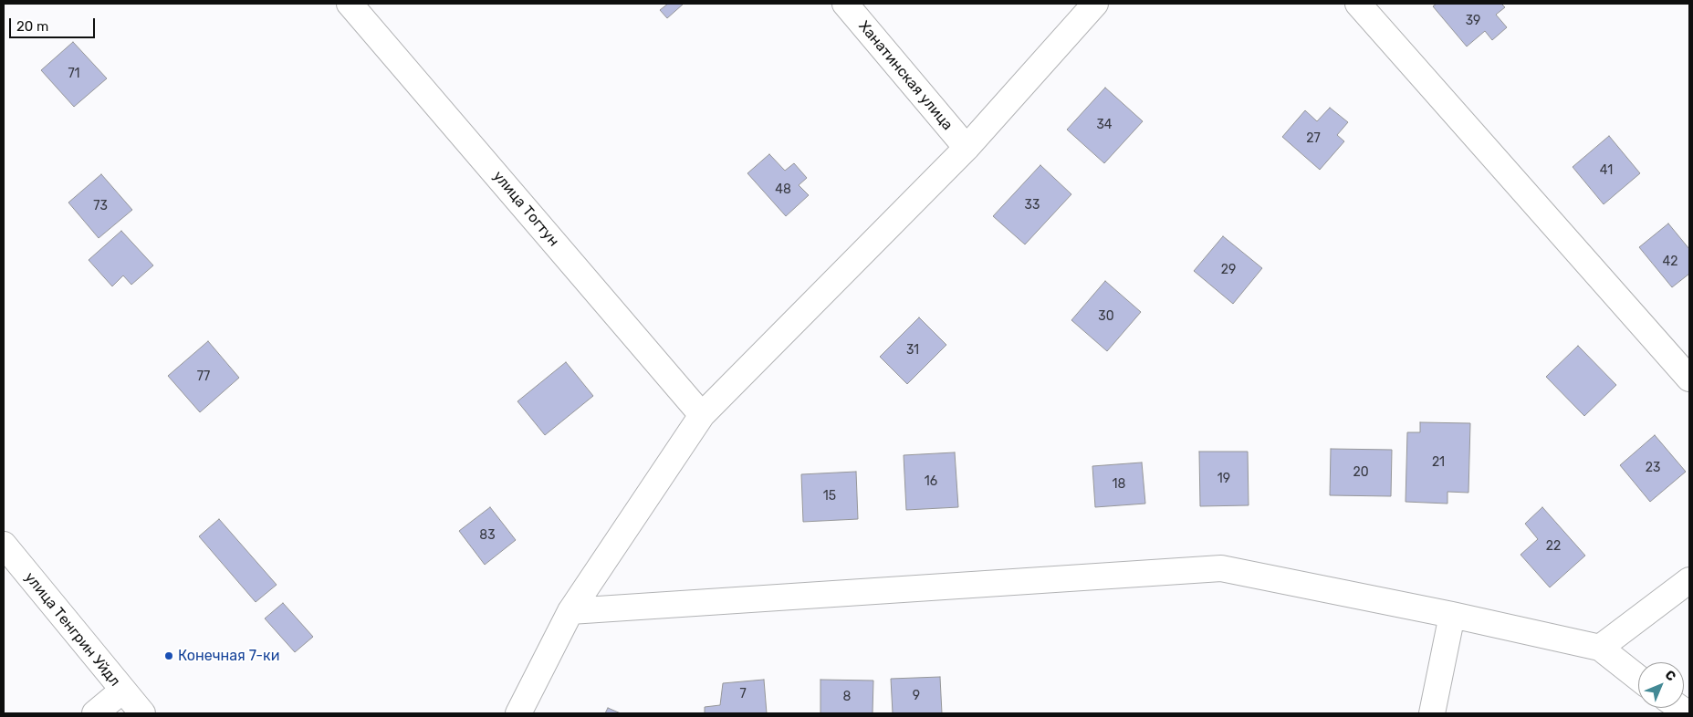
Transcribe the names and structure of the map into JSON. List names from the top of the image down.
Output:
{
  "streets": {
    "street": ["Ханатинская улица", "улица Тогтун", "улица Тенгрин Уйдл"]
  },
  "places": ["Конечная 7-ки"],
  "house_numbers": [
    "39",
    "71",
    "34",
    "27",
    "41",
    "48",
    "33",
    "73",
    "42",
    "29",
    "30",
    "31",
    "77",
    "21",
    "23",
    "20",
    "19",
    "16",
    "18",
    "15",
    "83",
    "22",
    "7",
    "9",
    "8"
  ],
  "scale_bar": "20 m",
  "north": "top right"
}
